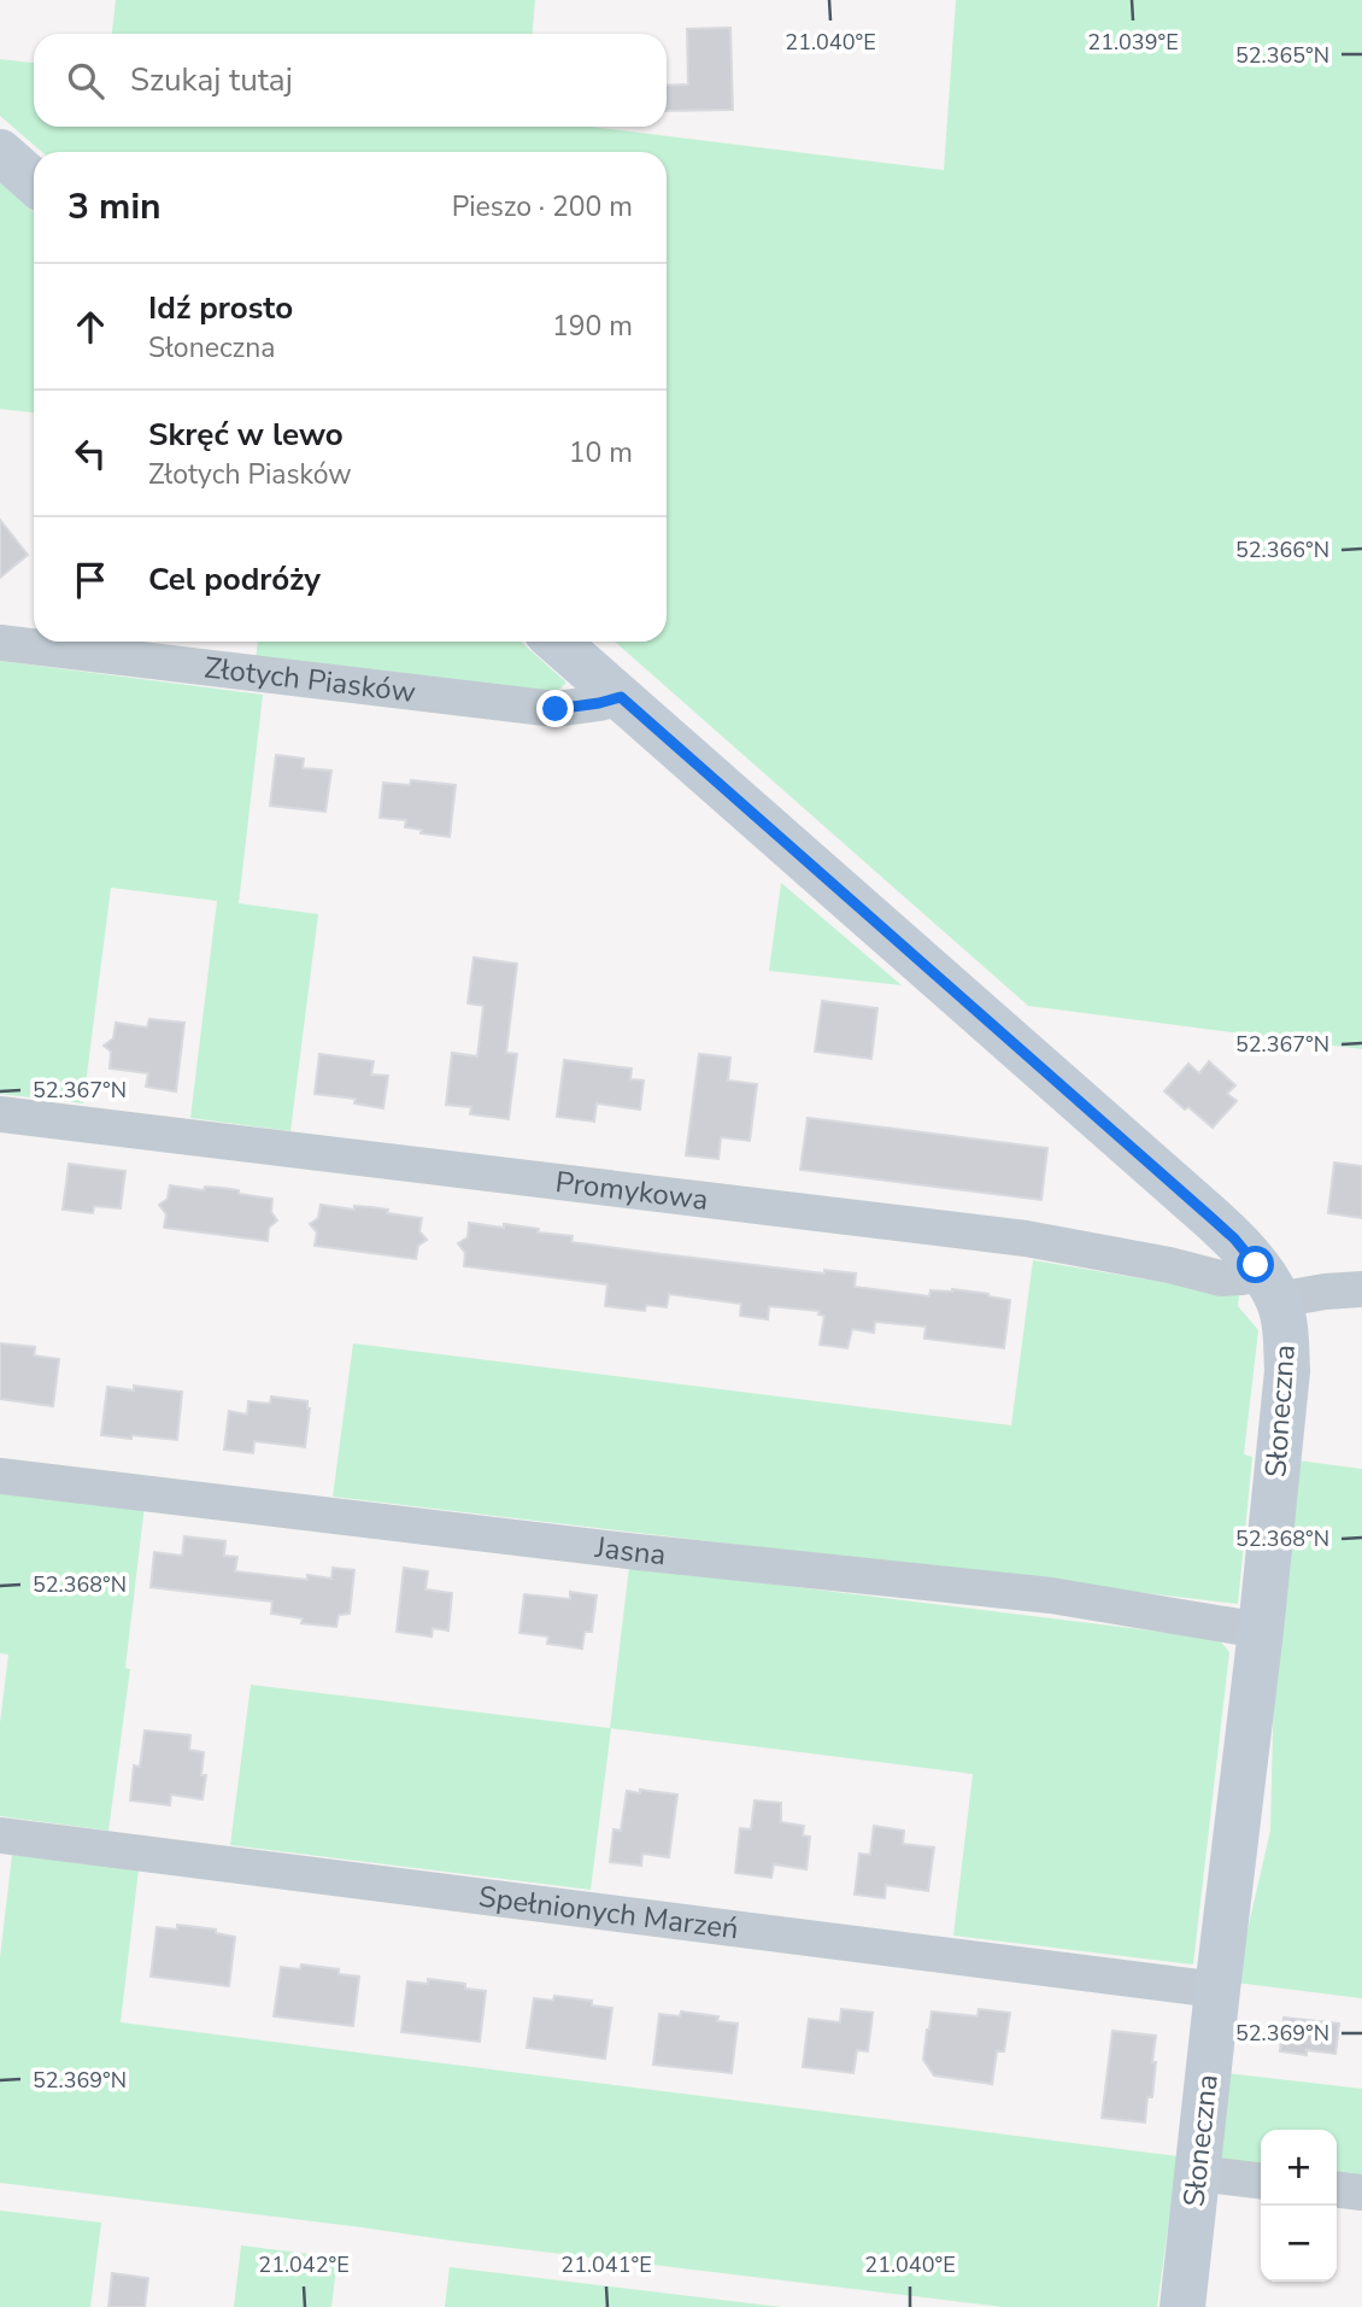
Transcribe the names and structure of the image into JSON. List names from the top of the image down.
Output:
{
  "streets": {
    "street": [
      "Złotych Piasków",
      "Promykowa",
      "Słoneczna",
      "Jasna",
      "Spełnionych Marzeń"
    ]
  },
  "crossings": [
    ["Złotych Piasków", "Słoneczna"],
    ["Promykowa", "Słoneczna"],
    ["Słoneczna", "Jasna"],
    ["Słoneczna", "Spełnionych Marzeń"]
  ],
  "page": {
    "search": "Szukaj tutaj",
    "heading": ["3 min", "Pieszo · 200 m"],
    "list": [
      ["Idź prosto", "Słoneczna", "190 m"],
      ["Skręć w lewo", "Złotych Piasków", "10 m"],
      "Cel podróży"
    ],
    "map_buttons": ["+", "−"]
  },
  "coordinates": [
    "21.040°E",
    "21.039°E",
    "52.365°N",
    "52.366°N",
    "52.367°N",
    "52.368°N",
    "52.369°N",
    "21.042°E",
    "21.041°E"
  ]
}
